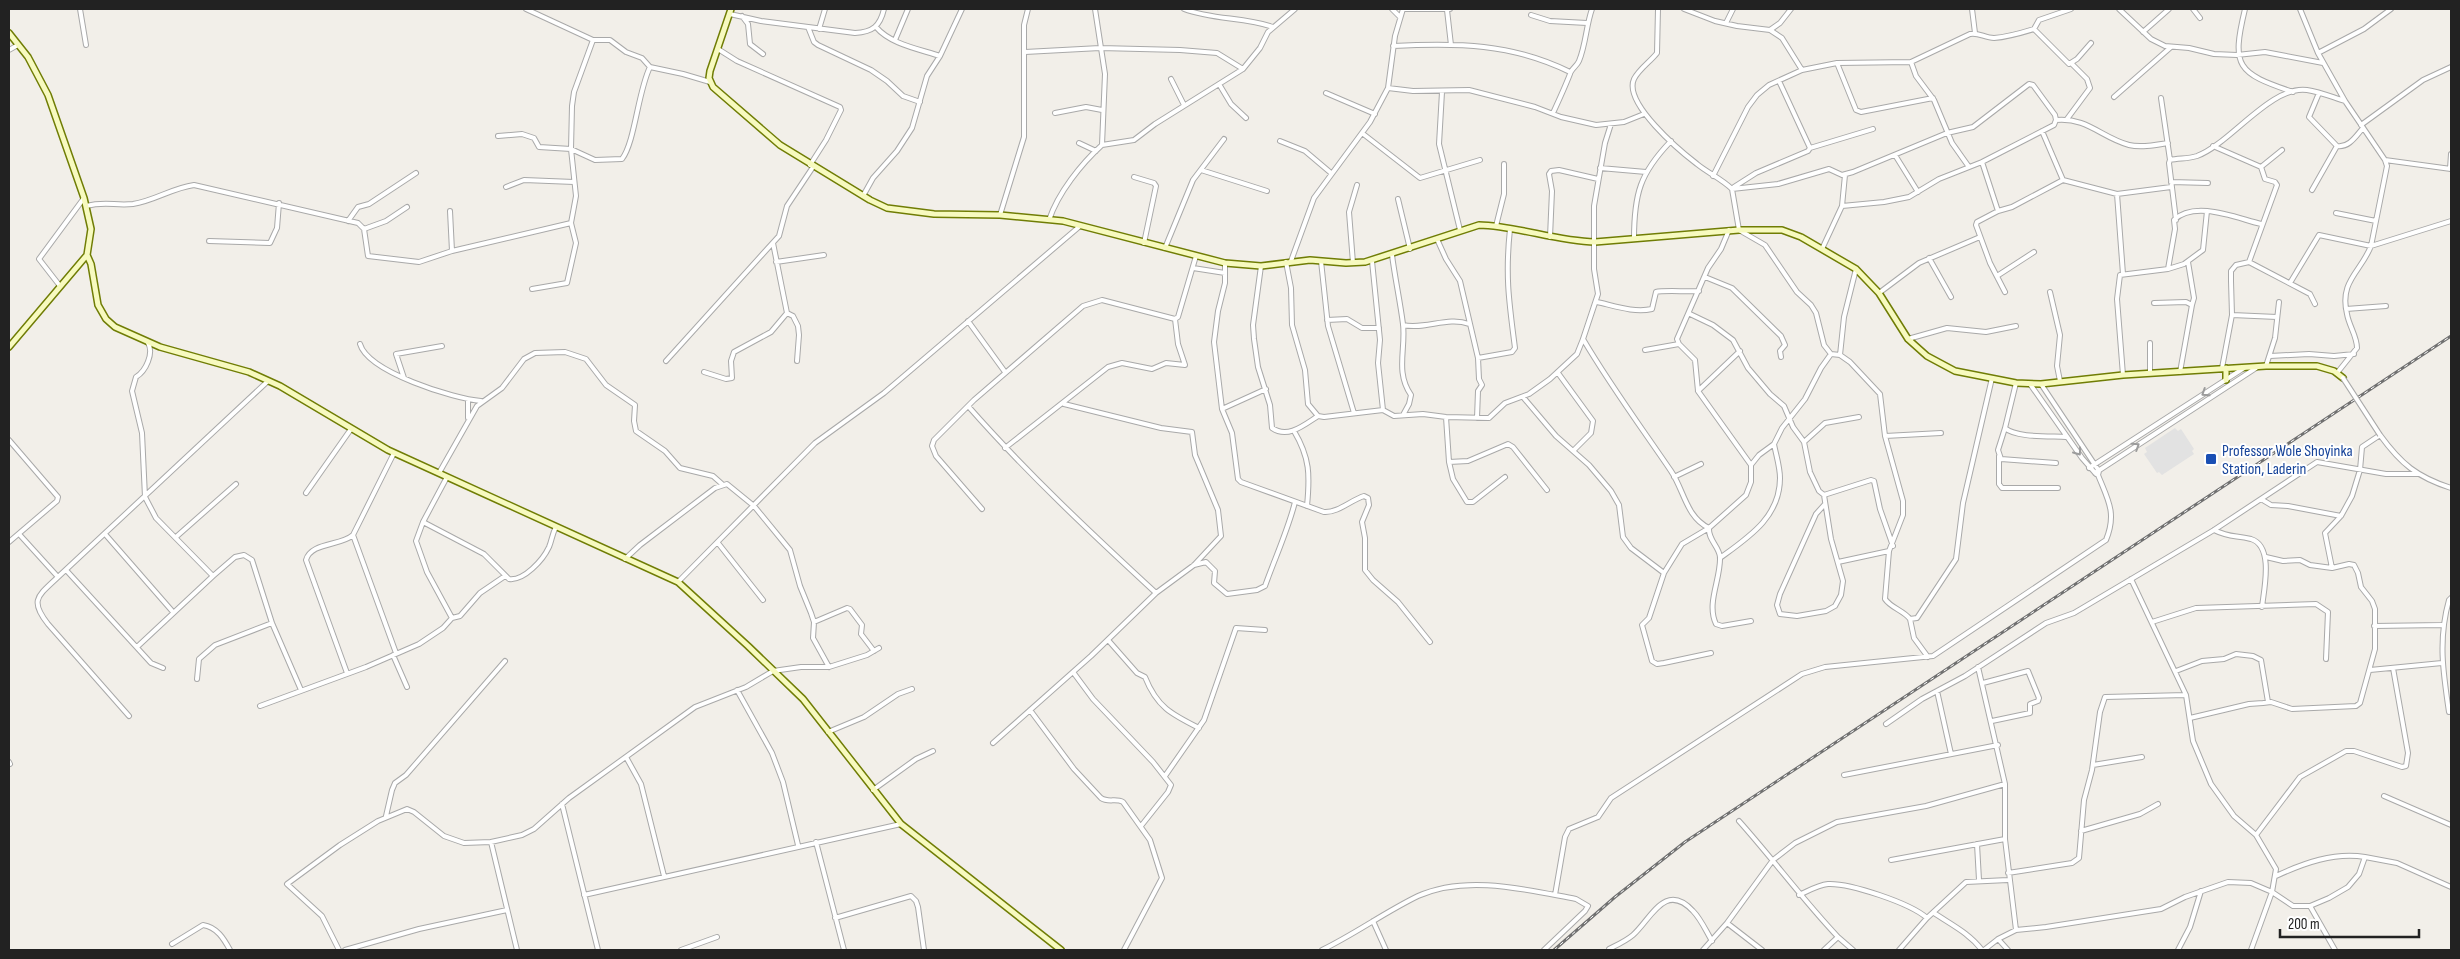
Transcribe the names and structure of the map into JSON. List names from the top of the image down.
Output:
{
  "places": {
    "transit": ["Professor Wole Shoyinka Station, Laderin"]
  },
  "scale_bar": "200 m"
}
